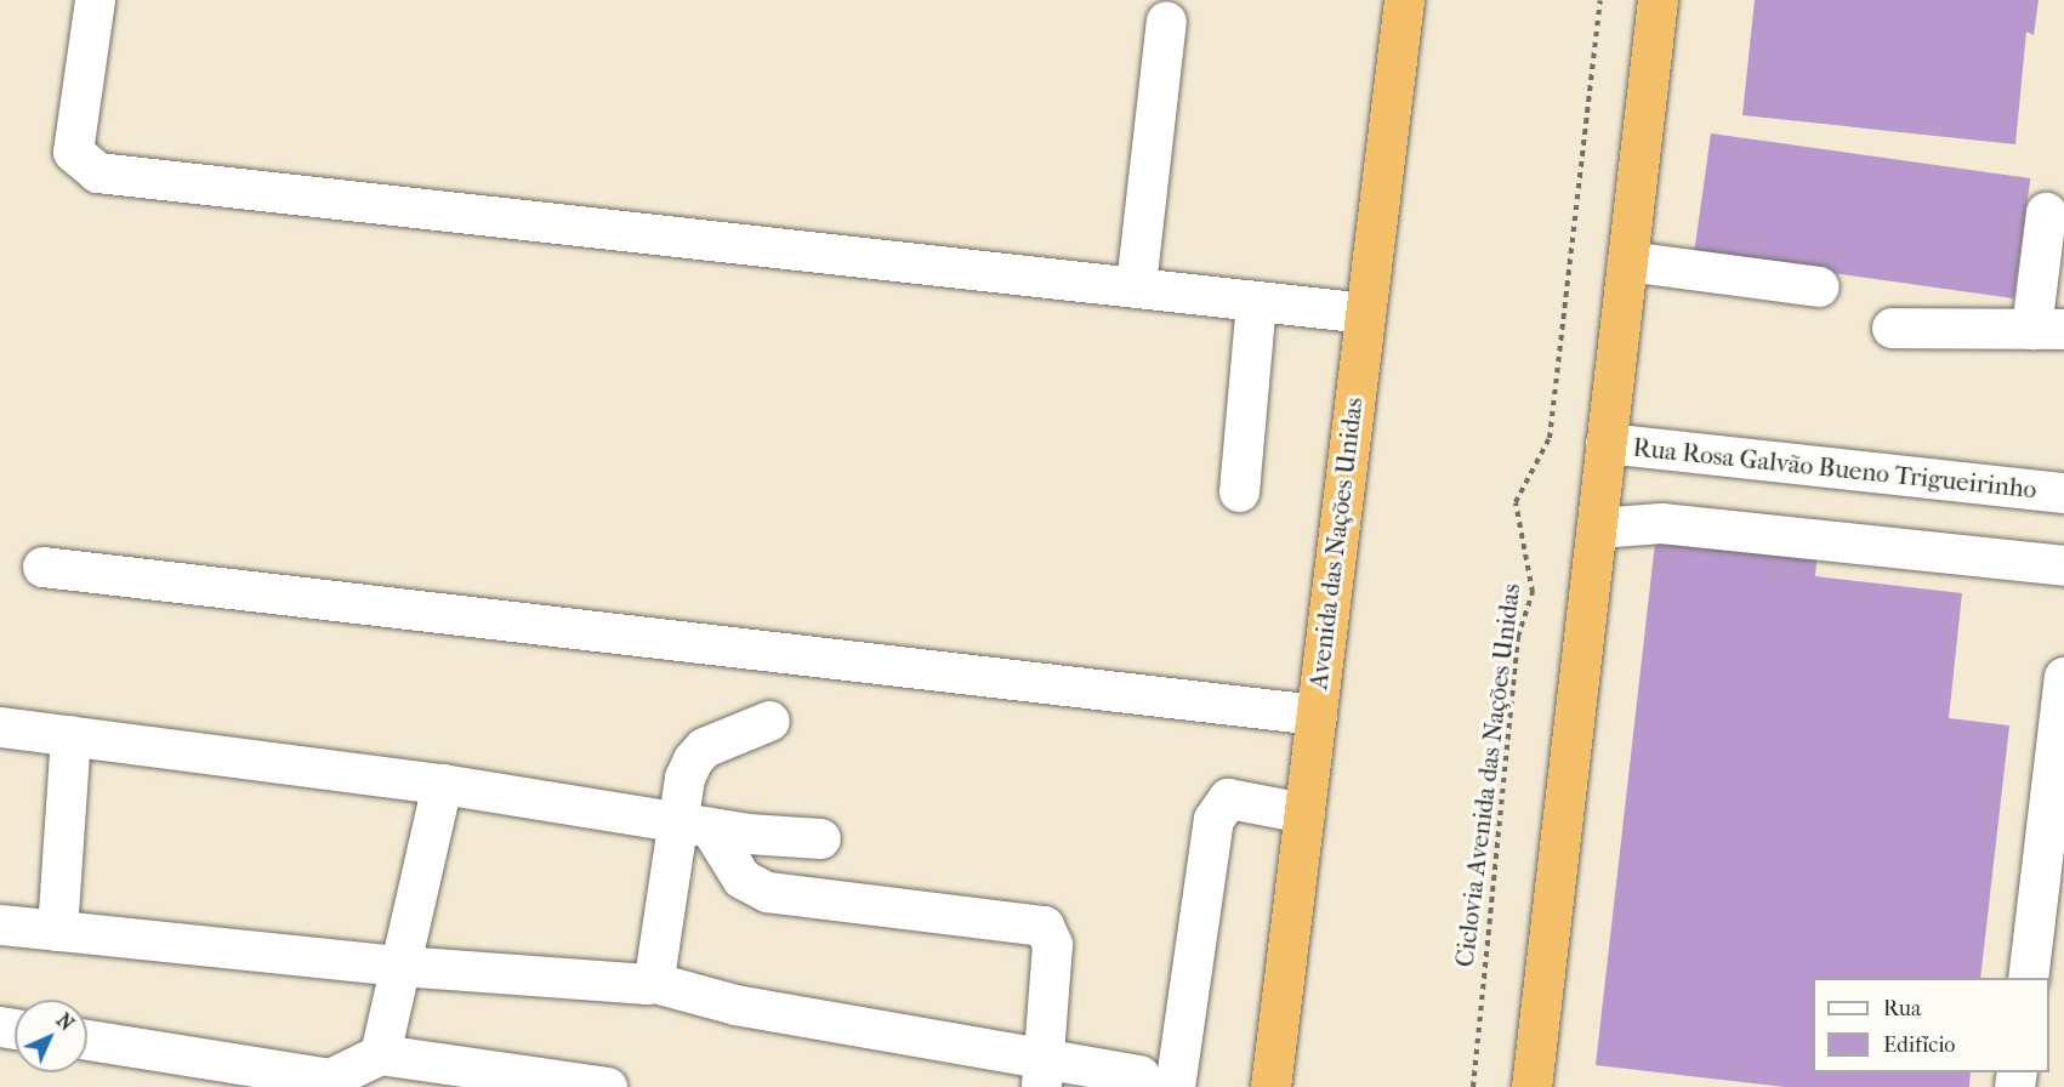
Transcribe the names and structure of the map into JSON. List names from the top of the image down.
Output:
{
  "streets": {
    "highway": ["Avenida das Nações Unidas"],
    "street": ["Rua Rosa Galvão Bueno Trigueirinho"],
    "path": ["Ciclovia Avenida das Nações Unidas"]
  },
  "legend": ["Rua", "Edifício"],
  "north": "top right"
}
